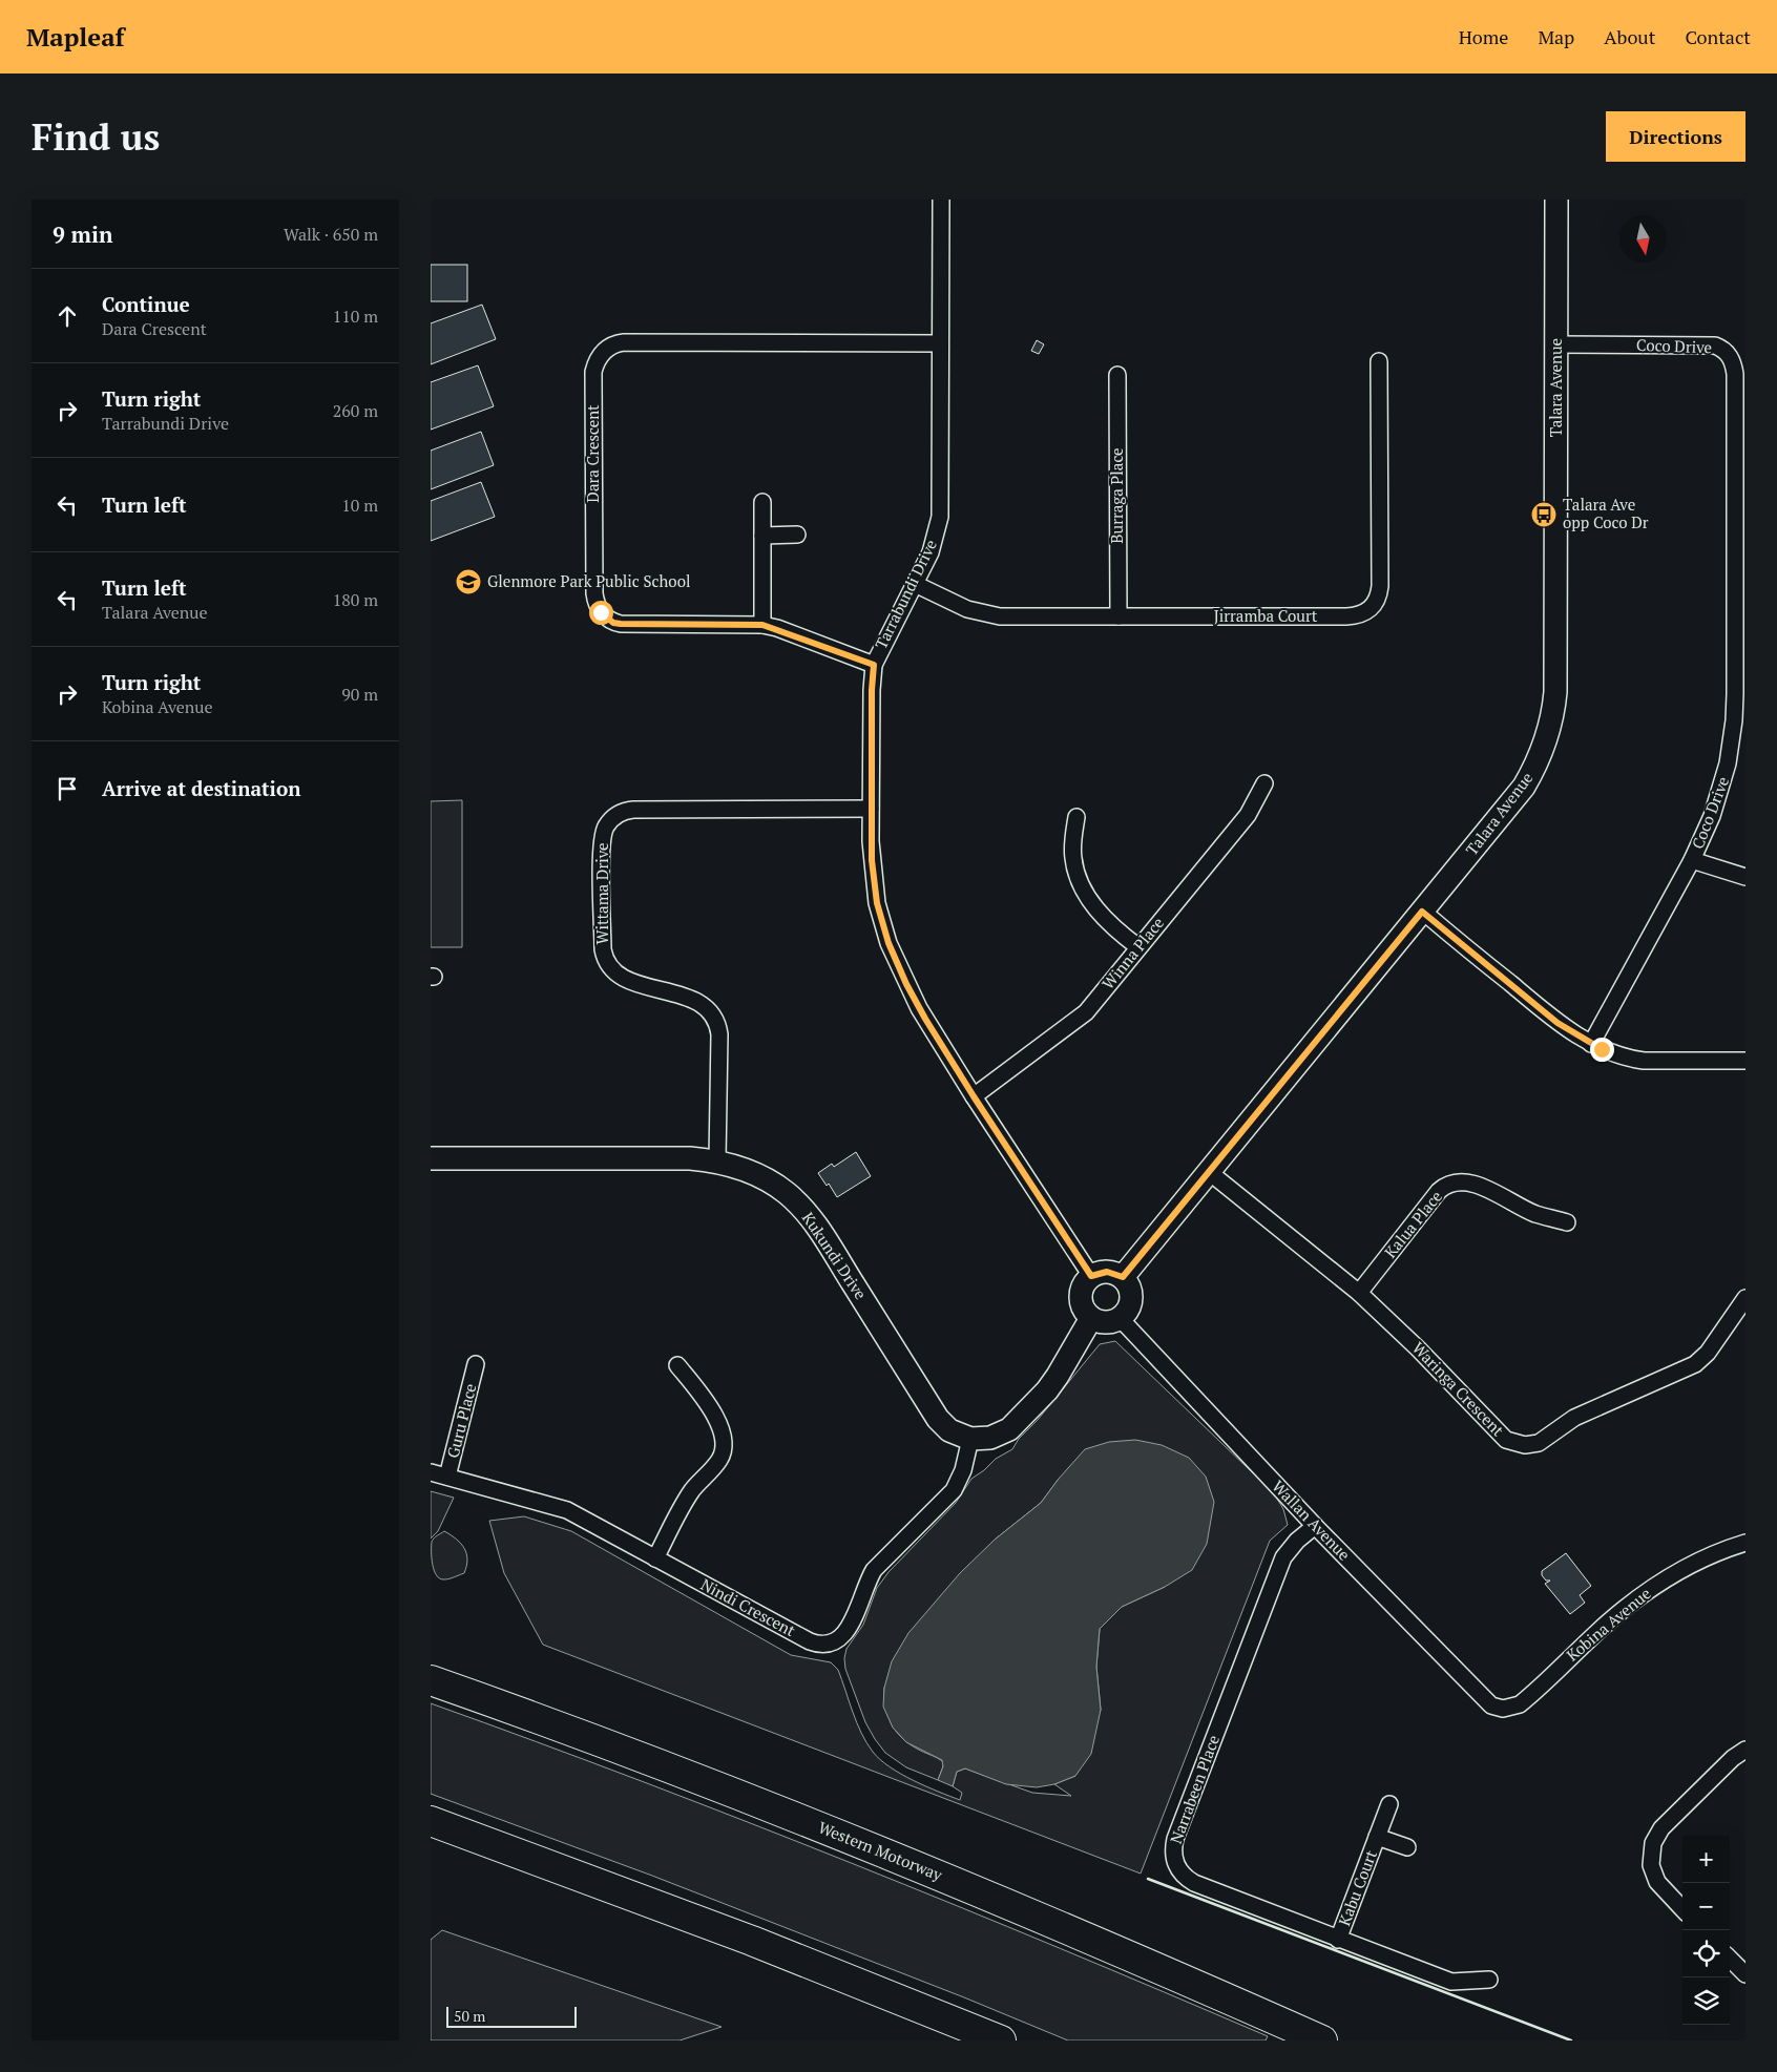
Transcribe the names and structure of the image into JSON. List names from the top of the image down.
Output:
{
  "streets": {
    "highway": ["Western Motorway"],
    "street": [
      "Coco Drive",
      "Talara Avenue",
      "Dara Crescent",
      "Burraga Place",
      "Tarrabundi Drive",
      "Jirramba Court",
      "Wittama Drive",
      "Winna Place",
      "Kalua Place",
      "Kukundi Drive",
      "Waringa Crescent",
      "Guru Place",
      "Wallan Avenue",
      "Nindi Crescent",
      "Kobina Avenue",
      "Narrabeen Place",
      "Kabu Court"
    ]
  },
  "crossings": [
    ["Coco Drive", "Talara Avenue"],
    ["Talara Avenue", "Tarrabundi Drive"],
    ["Talara Avenue", "Waringa Crescent"],
    ["Talara Avenue", "Wallan Avenue"],
    ["Dara Crescent", "Tarrabundi Drive"],
    ["Burraga Place", "Jirramba Court"],
    ["Tarrabundi Drive", "Jirramba Court"],
    ["Tarrabundi Drive", "Wittama Drive"],
    ["Tarrabundi Drive", "Winna Place"],
    ["Tarrabundi Drive", "Wallan Avenue"],
    ["Wittama Drive", "Kukundi Drive"],
    ["Kalua Place", "Waringa Crescent"],
    ["Kukundi Drive", "Nindi Crescent"],
    ["Guru Place", "Nindi Crescent"],
    ["Wallan Avenue", "Kobina Avenue"],
    ["Wallan Avenue", "Narrabeen Place"],
    ["Narrabeen Place", "Kabu Court"]
  ],
  "places": {
    "bus stop": ["Talara Ave opp Coco Dr"],
    "school or university": ["Glenmore Park Public School"]
  },
  "scale_bar": "50 m",
  "north": "bottom",
  "page": {
    "header": "Mapleaf",
    "nav": [
      "Home",
      "Map",
      "About",
      "Contact"
    ],
    "buttons": "Directions",
    "title": "Find us",
    "heading": ["9 min", "Walk · 650 m"],
    "list": [
      ["Continue", "Dara Crescent", "110 m"],
      ["Turn right", "Tarrabundi Drive", "260 m"],
      ["Turn left", "10 m"],
      ["Turn left", "Talara Avenue", "180 m"],
      ["Turn right", "Kobina Avenue", "90 m"],
      "Arrive at destination"
    ],
    "map_buttons": ["+", "−"],
    "scale": "50 m"
  }
}
